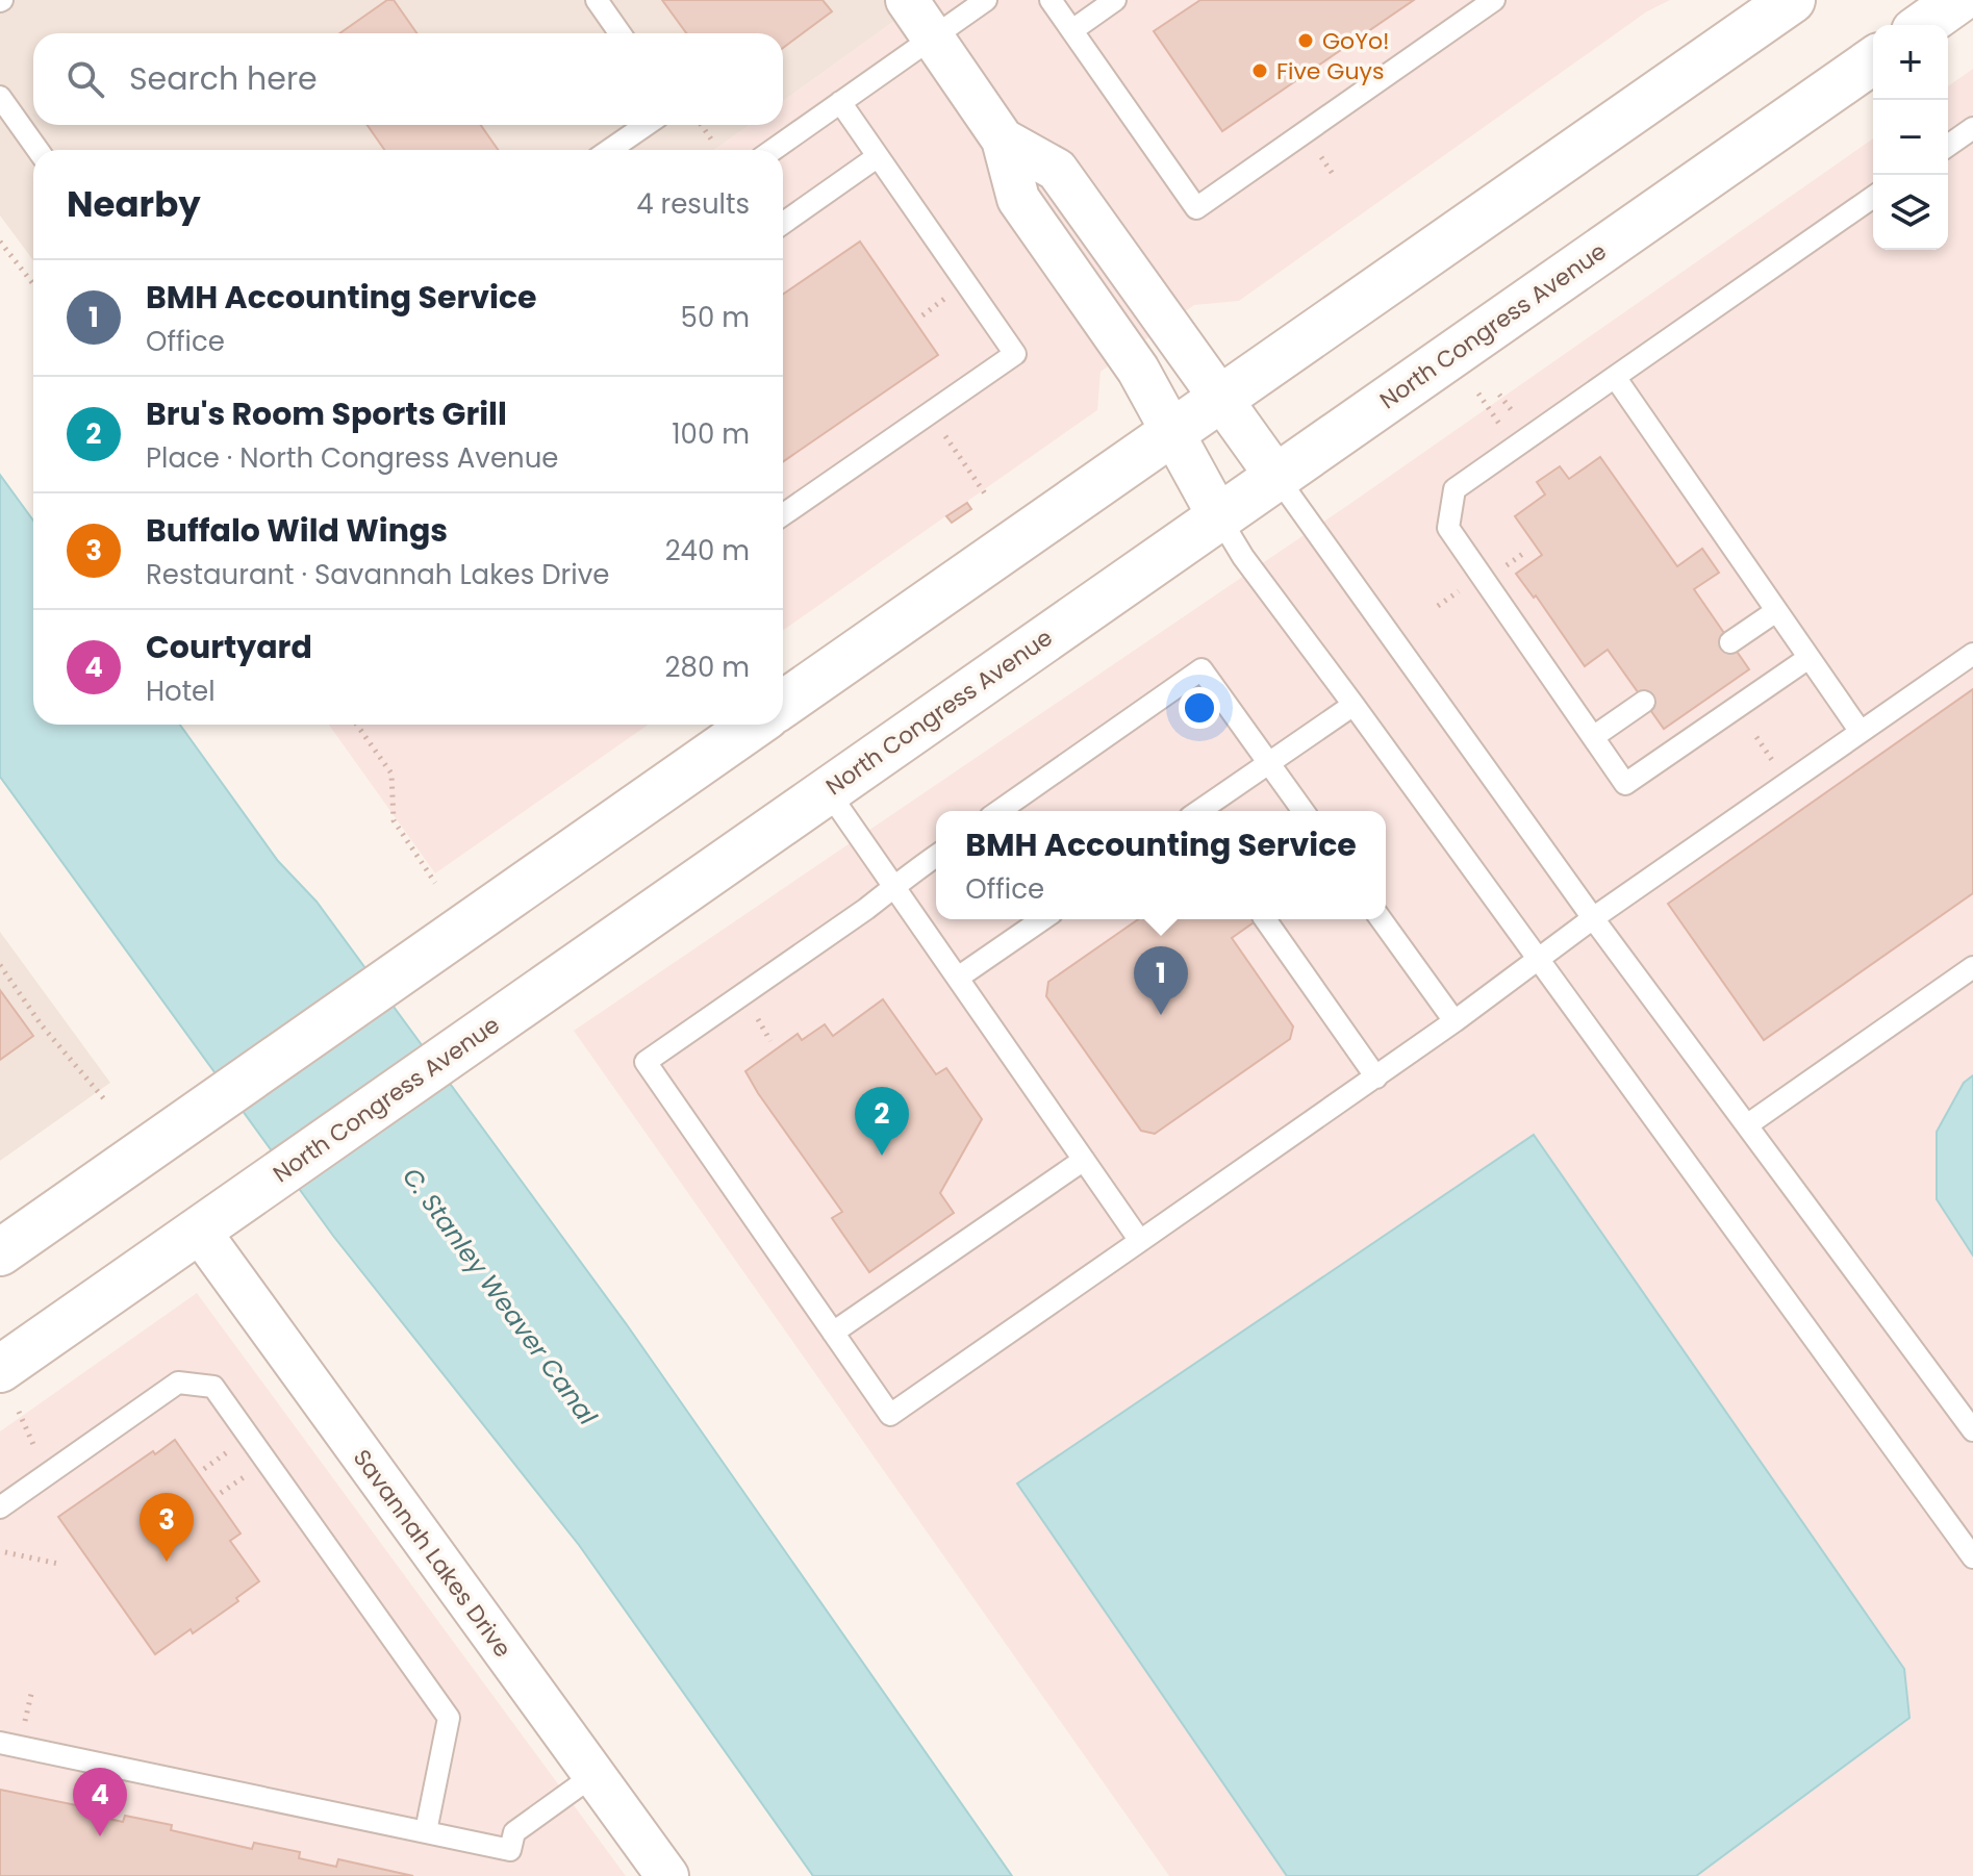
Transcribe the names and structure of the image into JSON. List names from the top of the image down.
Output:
{
  "streets": {
    "main road": ["North Congress Avenue"],
    "street": ["Savannah Lakes Drive"]
  },
  "crossings": [
    ["North Congress Avenue", "Savannah Lakes Drive"]
  ],
  "water": ["C. Stanley Weaver Canal"],
  "places": ["GoYo!", "Five Guys"],
  "page": {
    "map_buttons": ["+", "−"],
    "search": "Search here",
    "heading": ["Nearby", "4 results"],
    "list": [
      {
        "mark": "1",
        "name": "BMH Accounting Service",
        "note": "Office",
        "value": "50 m"
      },
      {
        "mark": "2",
        "name": "Bru's Room Sports Grill",
        "note": "Place · North Congress Avenue",
        "value": "100 m"
      },
      {
        "mark": "3",
        "name": "Buffalo Wild Wings",
        "note": "Restaurant · Savannah Lakes Drive",
        "value": "240 m"
      },
      {
        "mark": "4",
        "name": "Courtyard",
        "note": "Hotel",
        "value": "280 m"
      }
    ],
    "popup": ["BMH Accounting Service", "Office"],
    "pins": [
      "1",
      "2",
      "3",
      "4"
    ]
  }
}
